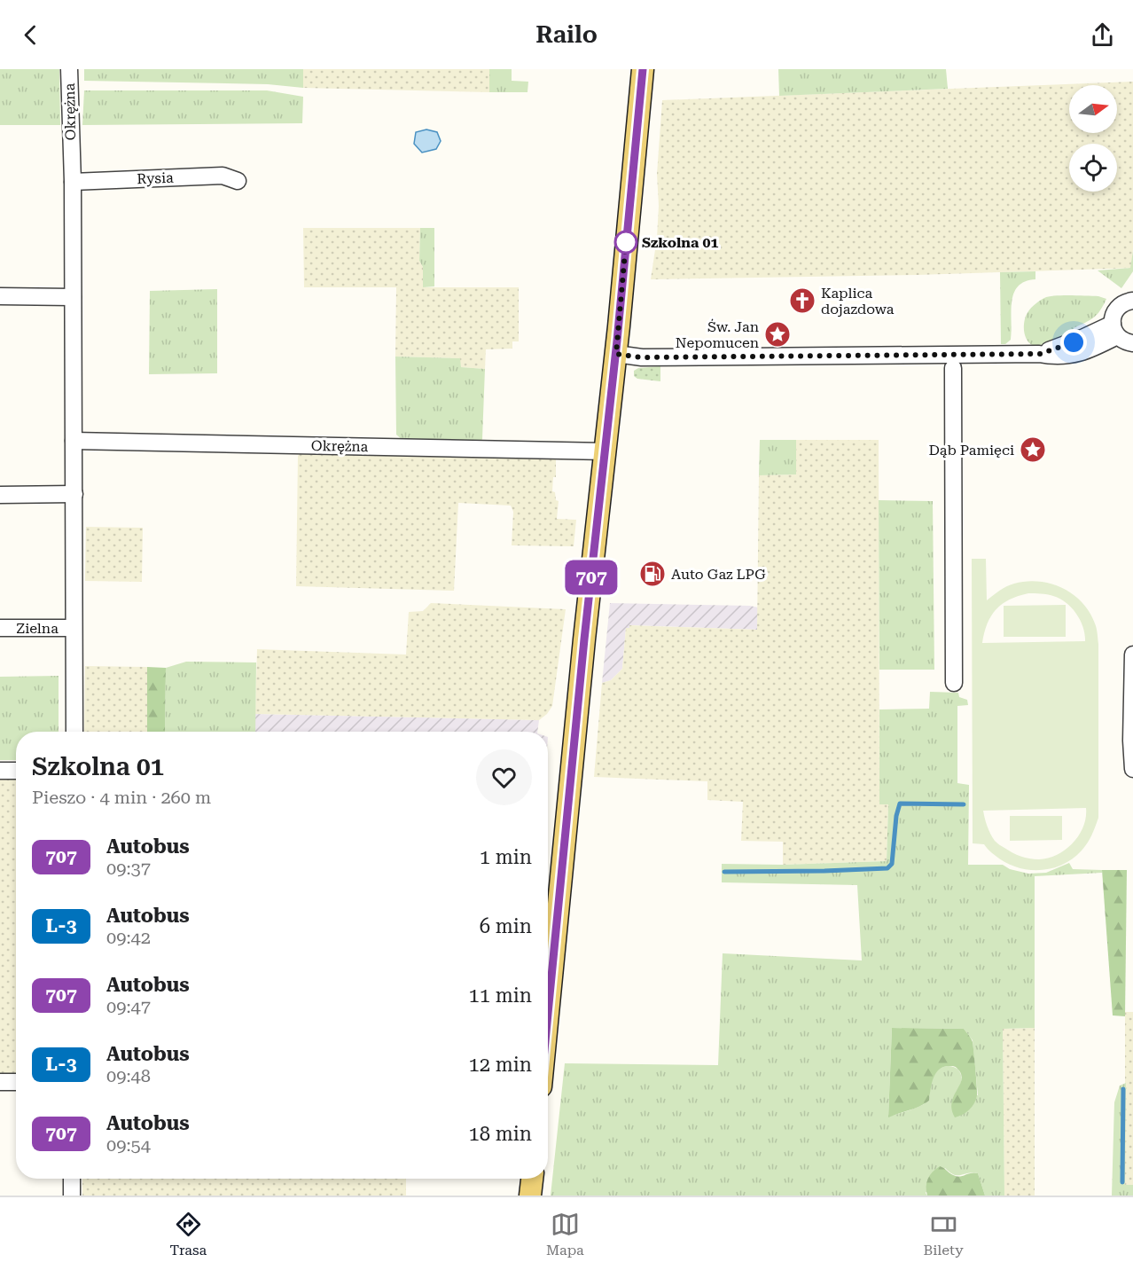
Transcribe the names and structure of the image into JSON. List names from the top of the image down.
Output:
{
  "streets": {
    "street": ["Okrężna", "Rysia", "Zielna"]
  },
  "crossings": [
    ["Okrężna", "Rysia"],
    ["Okrężna", "Zielna"]
  ],
  "places": {
    "other": ["Szkolna 01"],
    "church": ["Kaplica dojazdowa"],
    "place": ["Św. Jan Nepomucen", "Dąb Pamięci"],
    "fuel station": ["Auto Gaz LPG"]
  },
  "lines": ["bus line 707"],
  "north": "right",
  "page": {
    "header": "Railo",
    "on_map": "707",
    "heading": ["Szkolna 01", "Pieszo · 4 min · 260 m"],
    "list": [
      {
        "mark": "707",
        "name": "Autobus",
        "note": "09:37",
        "value": "1 min"
      },
      {
        "mark": "L-3",
        "name": "Autobus",
        "note": "09:42",
        "value": "6 min"
      },
      {
        "mark": "707",
        "name": "Autobus",
        "note": "09:47",
        "value": "11 min"
      },
      {
        "mark": "L-3",
        "name": "Autobus",
        "note": "09:48",
        "value": "12 min"
      },
      {
        "mark": "707",
        "name": "Autobus",
        "note": "09:54",
        "value": "18 min"
      }
    ],
    "tabs": ["Trasa", "Mapa", "Bilety"]
  }
}
